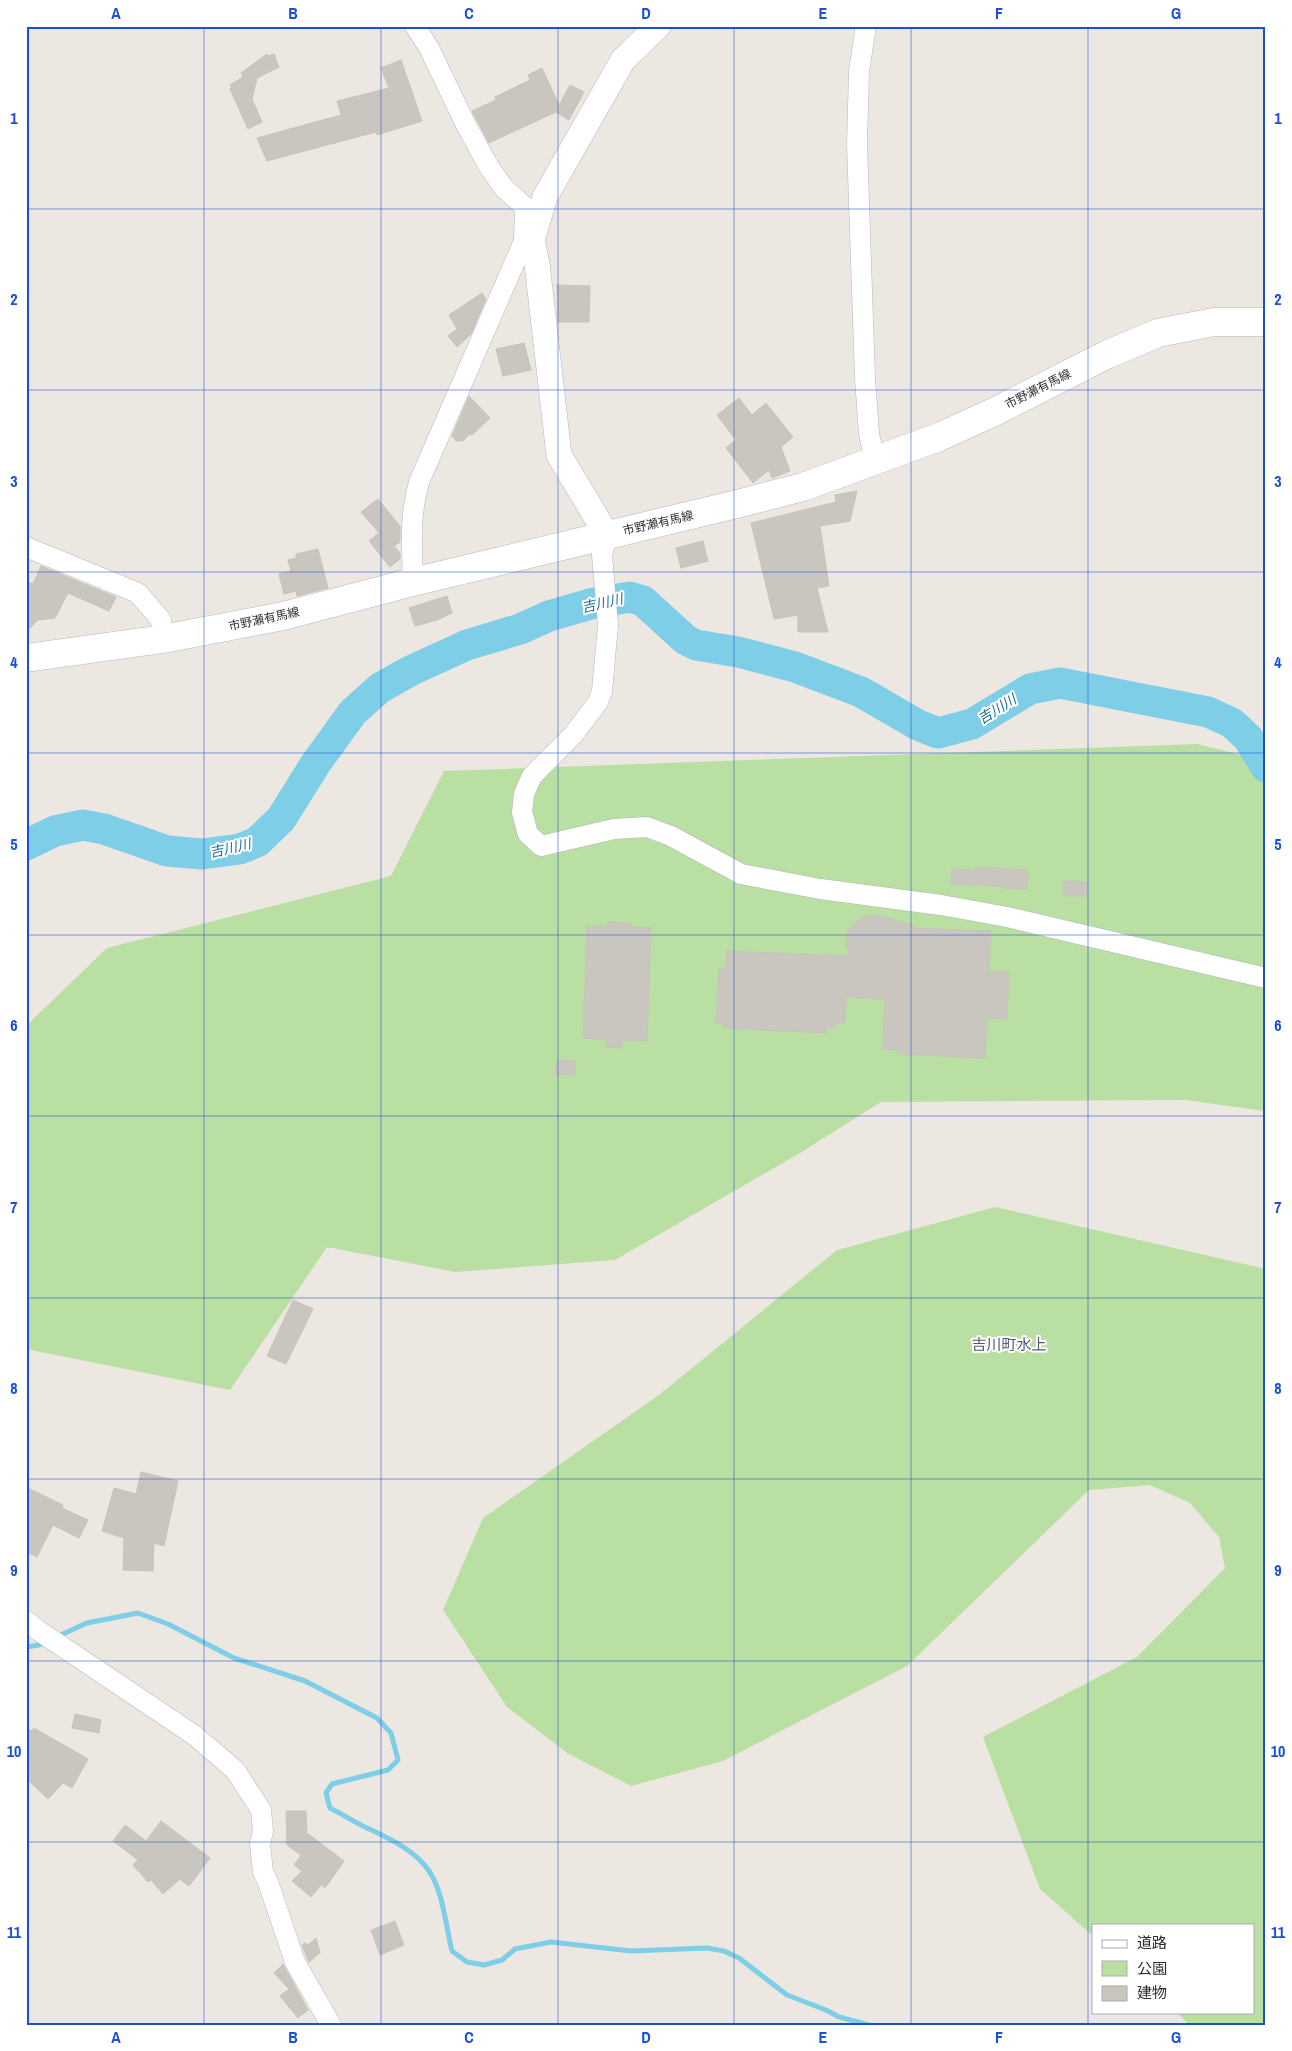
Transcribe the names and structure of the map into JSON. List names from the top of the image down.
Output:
{
  "streets": {
    "main road": ["市野瀬有馬線"]
  },
  "districts": ["吉川町水上"],
  "water": ["吉川川"],
  "legend": ["道路", "公園", "建物"],
  "grid": {
    "columns": [
      "A",
      "B",
      "C",
      "D",
      "E",
      "F",
      "G"
    ],
    "rows": [
      "1",
      "2",
      "3",
      "4",
      "5",
      "6",
      "7",
      "8",
      "9",
      "10",
      "11"
    ]
  }
}
